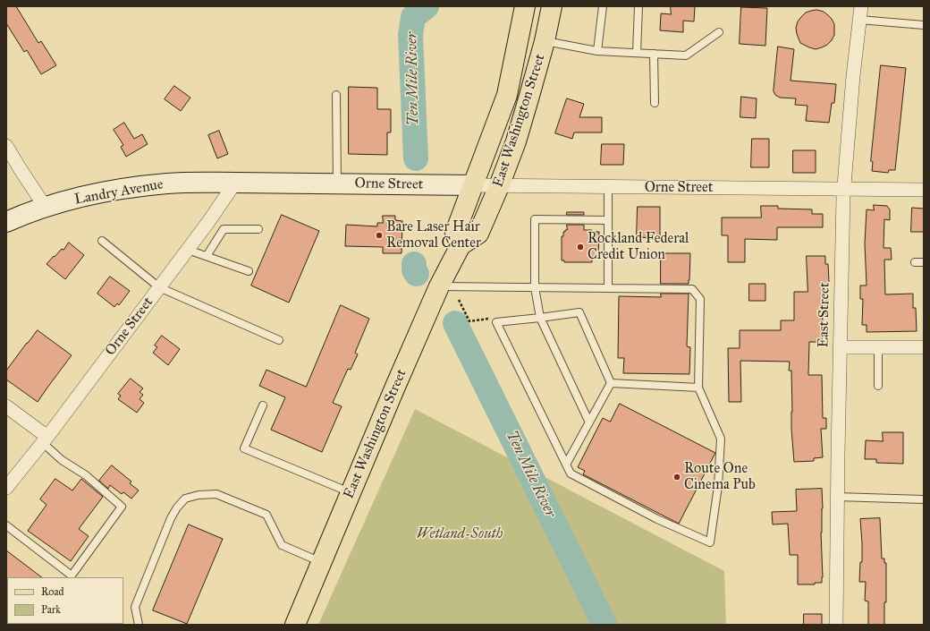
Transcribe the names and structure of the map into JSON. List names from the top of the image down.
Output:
{
  "streets": {
    "main road": ["East Washington Street"],
    "street": ["Orne Street", "Landry Avenue", "East Street"]
  },
  "crossings": [
    ["East Washington Street", "Orne Street"],
    ["Orne Street", "Landry Avenue"],
    ["Orne Street", "East Street"]
  ],
  "water": ["Ten Mile River"],
  "parks": ["Wetland-South"],
  "places": ["Bare Laser Hair Removal Center", "Rockland Federal Credit Union", "Route One Cinema Pub"],
  "legend": ["Road", "Park"]
}
